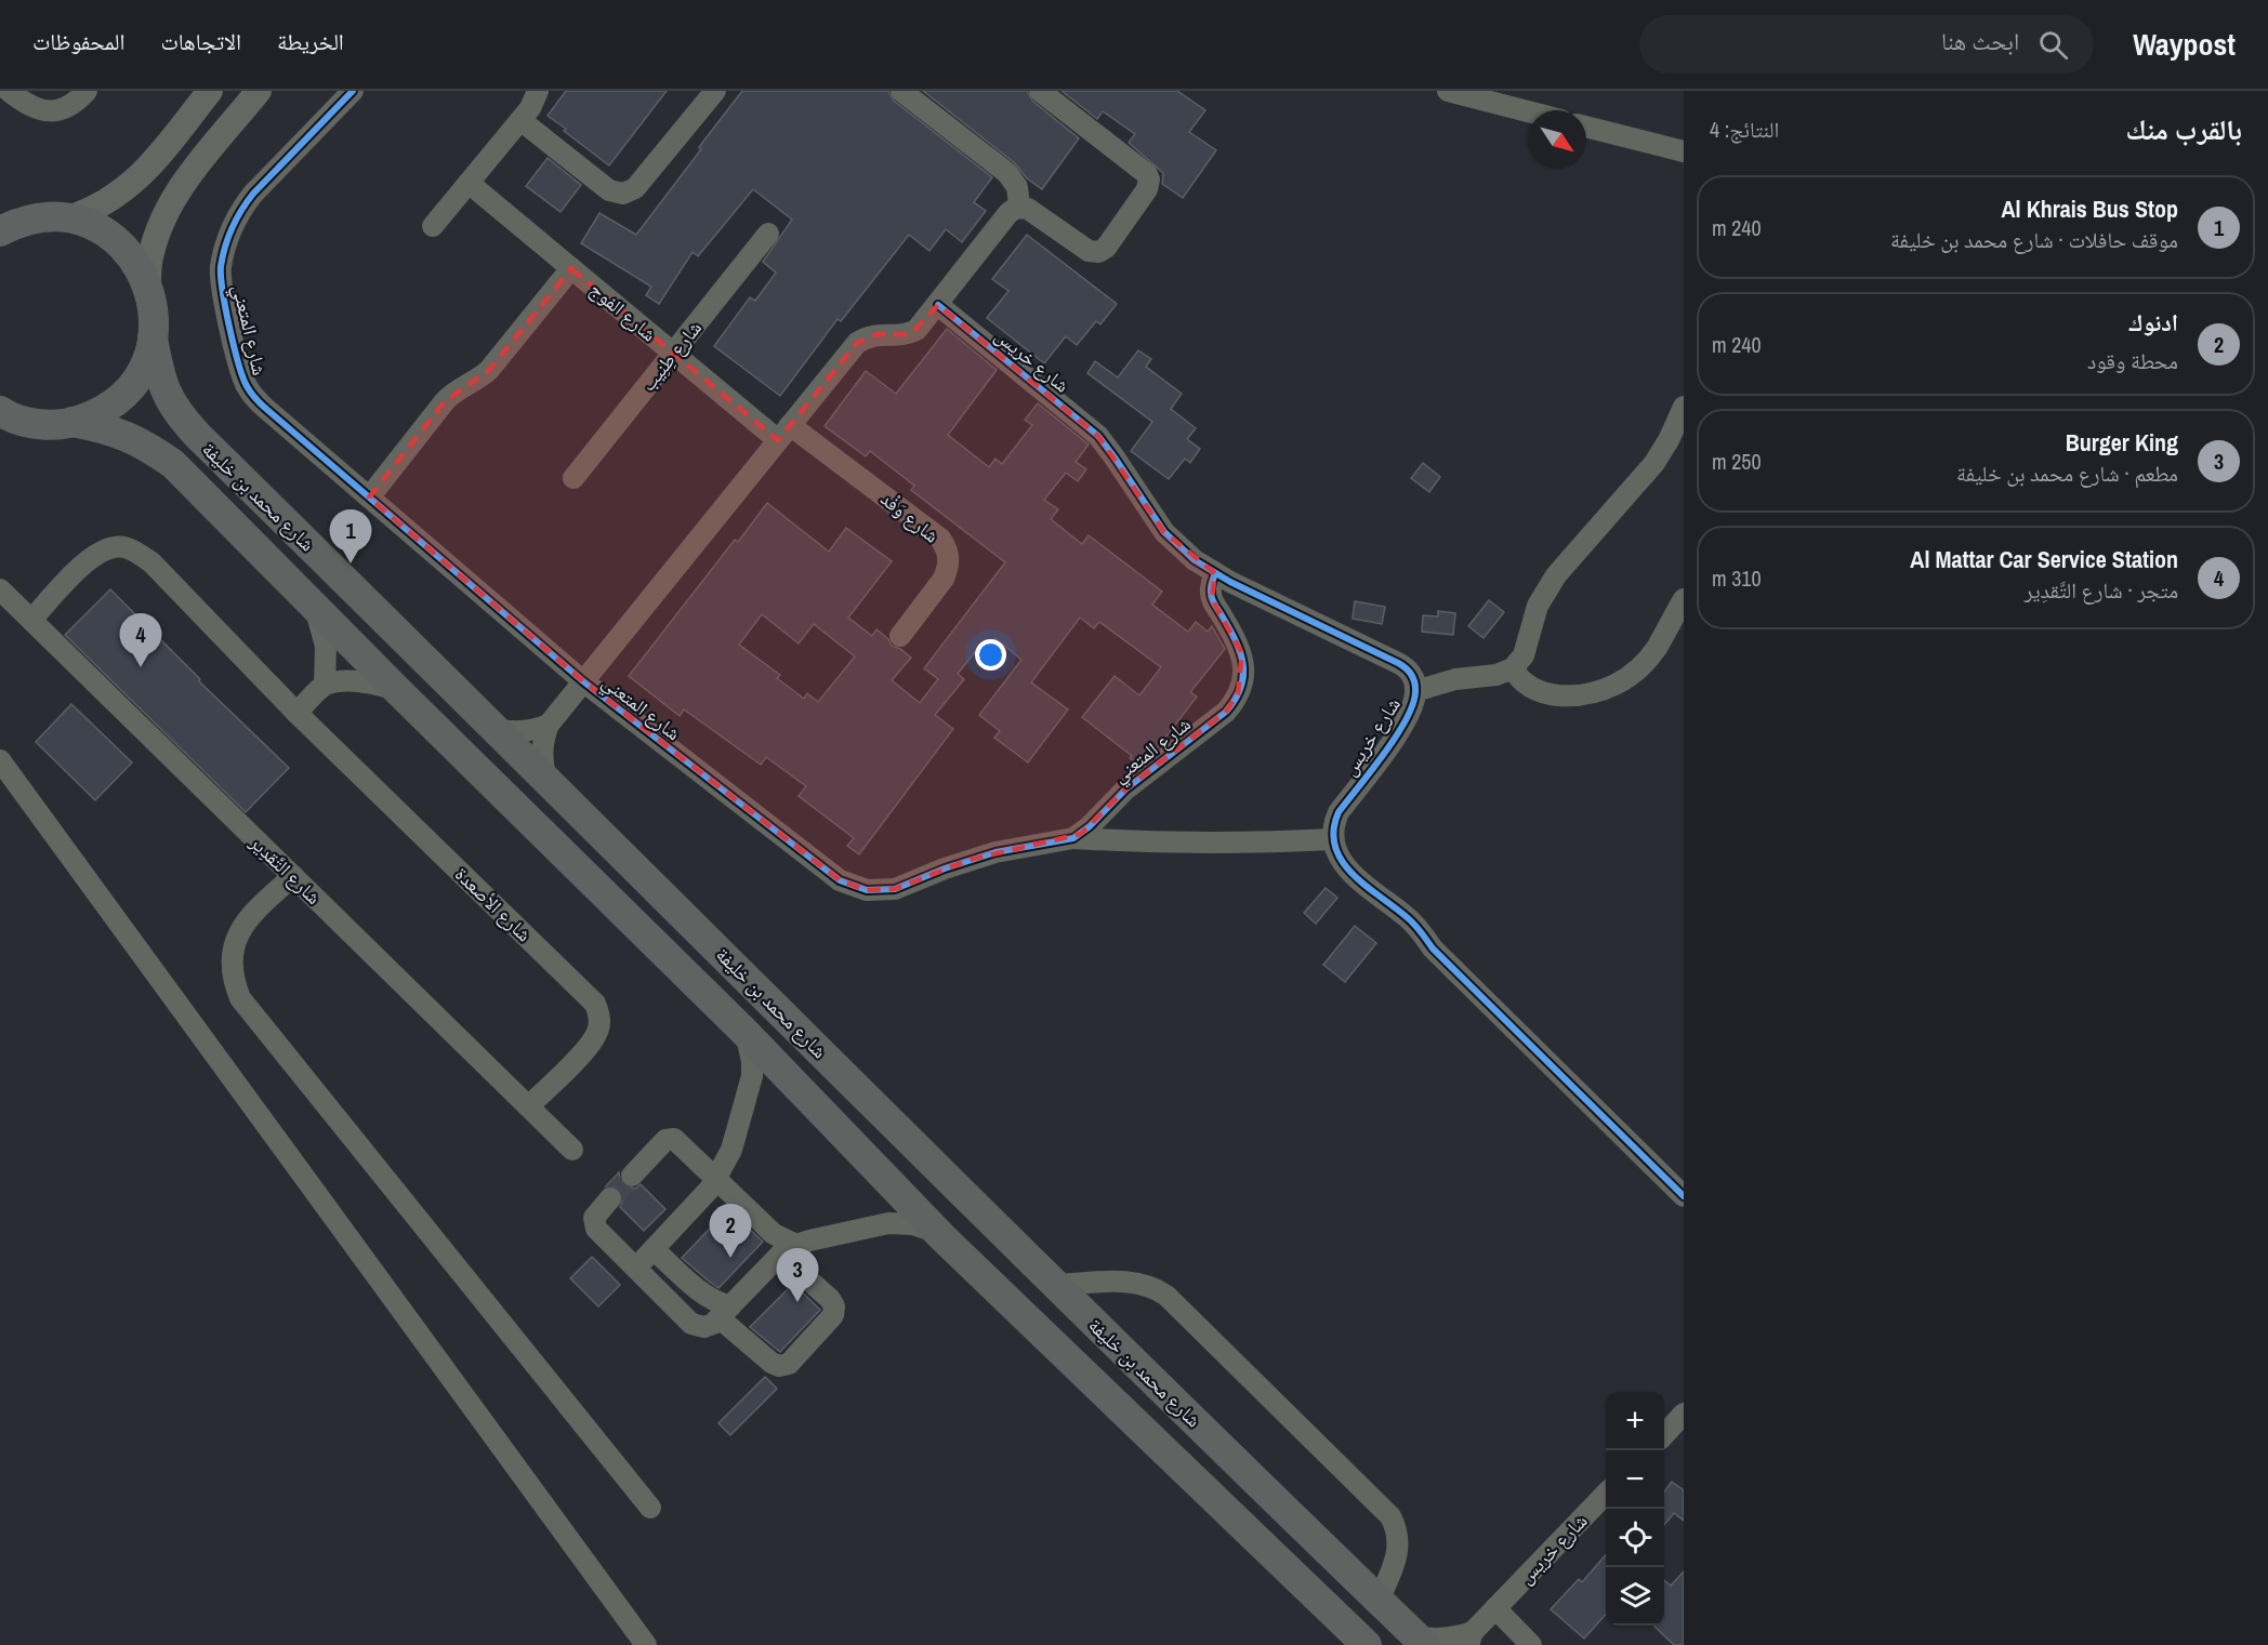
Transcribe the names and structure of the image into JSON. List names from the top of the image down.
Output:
{
  "streets": {
    "highway": ["شارع محمد بن خليفة"],
    "street": [
      "شارع الفوج",
      "شارع المتعني",
      "شارع طِنِيب",
      "شارع خريس",
      "شارع وَفْد",
      "شارع التَّقدِير",
      "شارع الأصعدة"
    ]
  },
  "crossings": [
    ["شارع الفوج", "شارع طِنِيب"],
    ["شارع الفوج", "شارع وَفْد"],
    ["شارع المتعني", "شارع خريس"],
    ["شارع خريس", "شارع محمد بن خليفة"],
    ["شارع التَّقدِير", "شارع الأصعدة"]
  ],
  "north": "bottom right",
  "page": {
    "header": "Waypost",
    "search": "ابحث هنا",
    "nav": ["الخريطة", "الاتجاهات", "المحفوظات"],
    "heading": ["بالقرب منك", "النتائج: 4"],
    "list": [
      {
        "mark": "1",
        "name": "Al Khrais Bus Stop",
        "note": "موقف حافلات · شارع محمد بن خليفة",
        "value": "240 m"
      },
      {
        "mark": "2",
        "name": "ادنوك",
        "note": "محطة وقود",
        "value": "240 m"
      },
      {
        "mark": "3",
        "name": "Burger King",
        "note": "مطعم · شارع محمد بن خليفة",
        "value": "250 m"
      },
      {
        "mark": "4",
        "name": "Al Mattar Car Service Station",
        "note": "متجر · شارع التَّقدِير",
        "value": "310 m"
      }
    ],
    "pins": [
      "1",
      "4",
      "2",
      "3"
    ],
    "map_buttons": ["+", "−"]
  }
}
